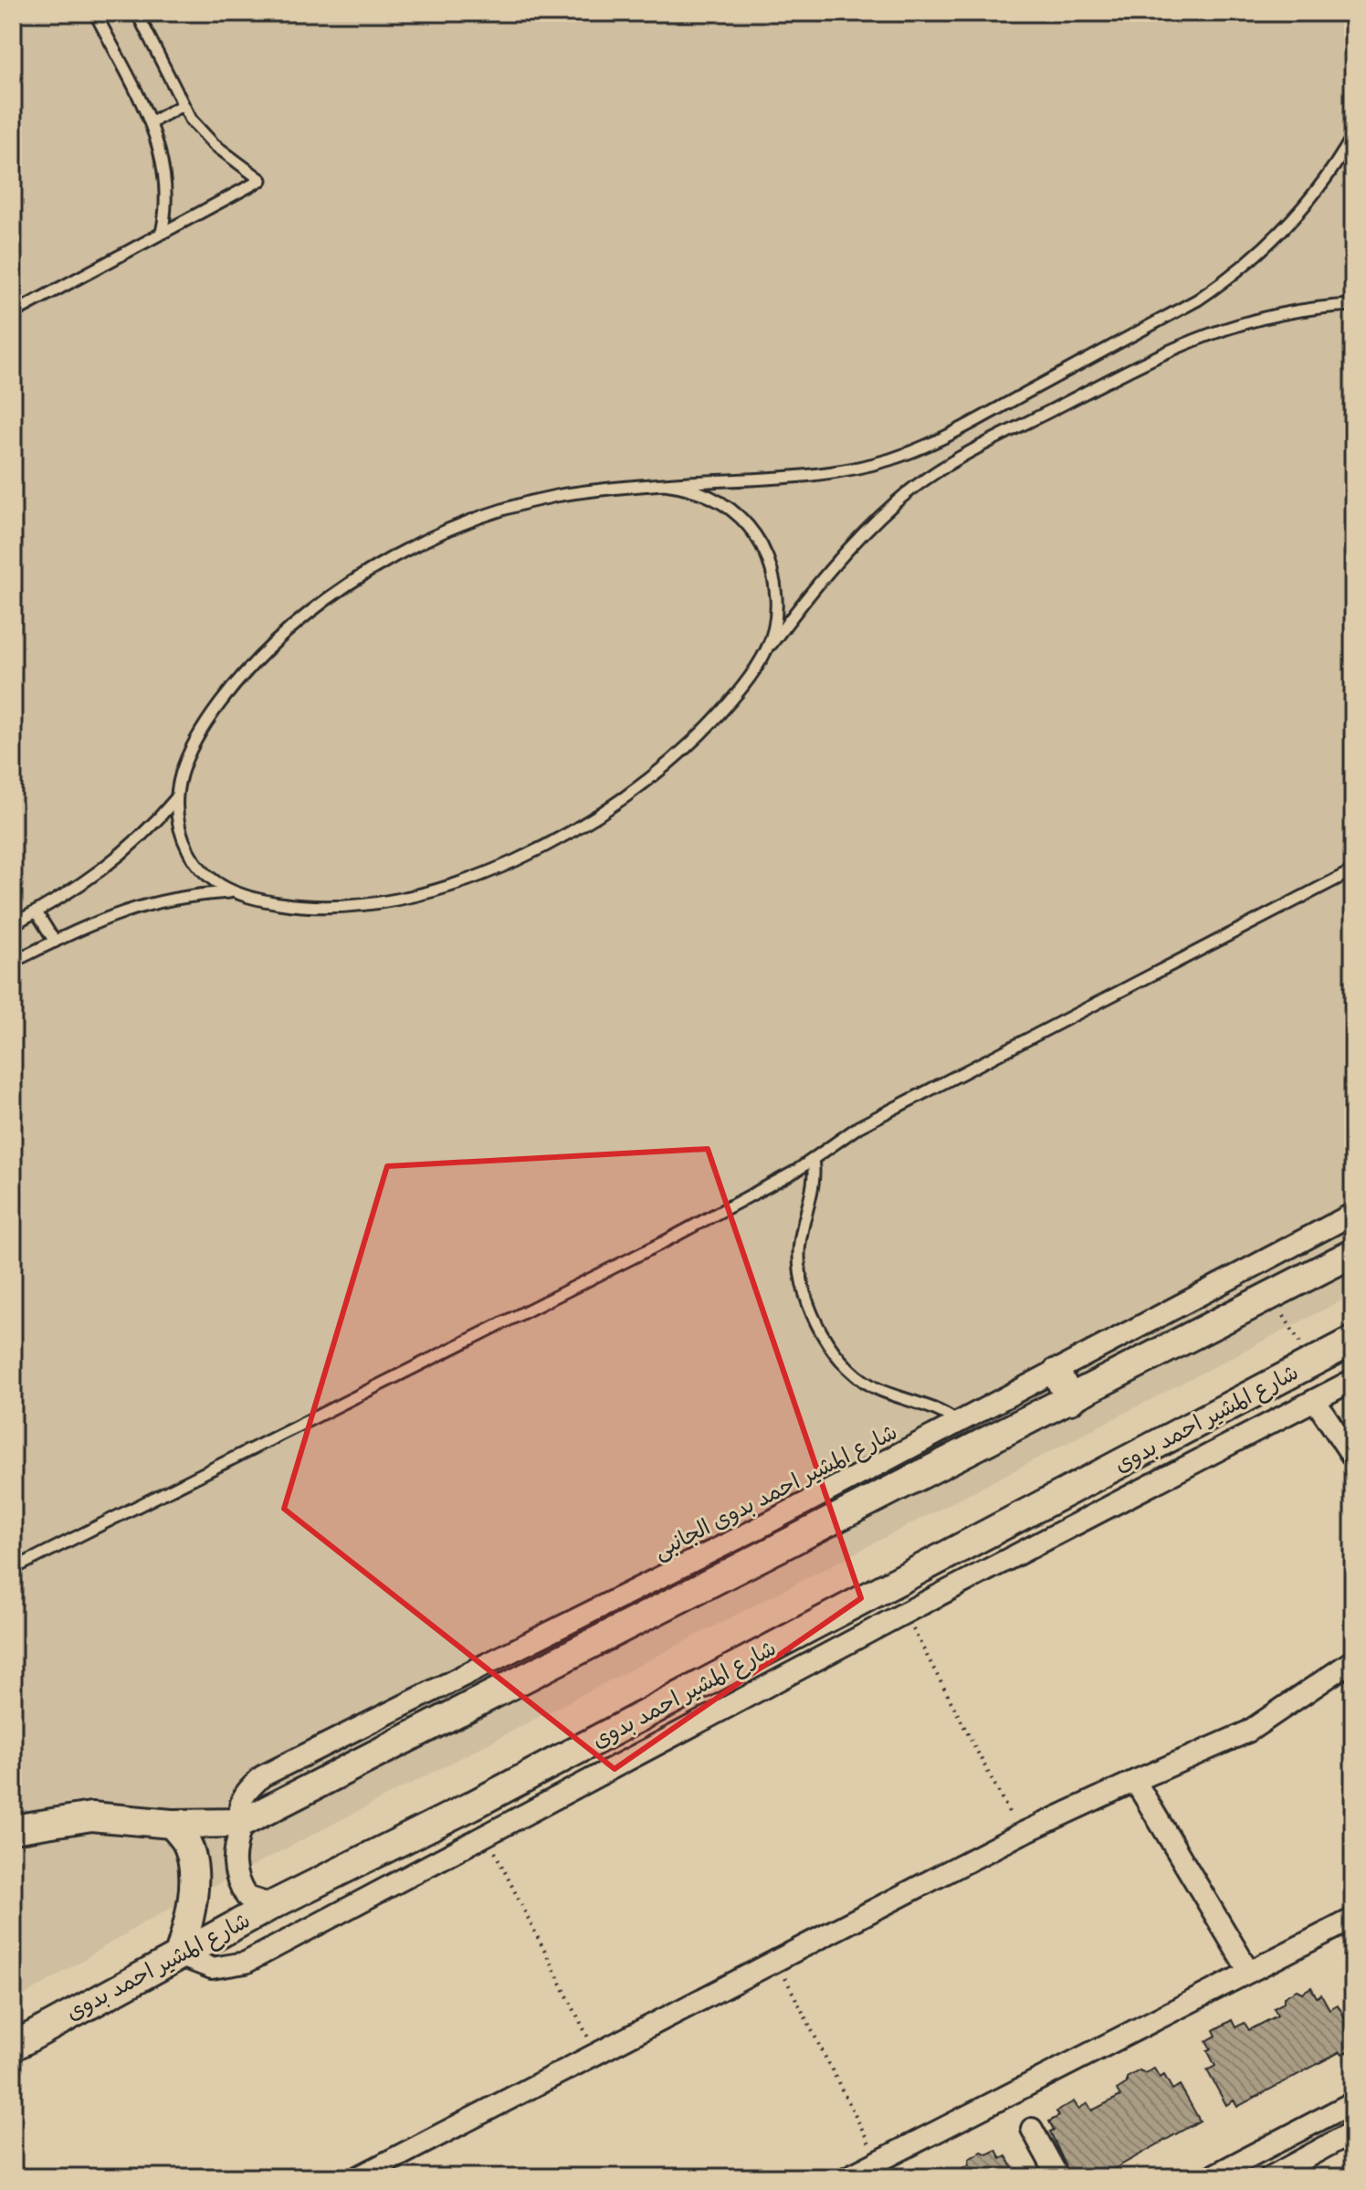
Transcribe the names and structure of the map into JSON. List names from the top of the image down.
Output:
{
  "streets": {
    "street": ["شارع المشير احمد بدوى", "شارع المشير احمد بدوى الجانبى"]
  },
  "crossings": [
    ["شارع المشير احمد بدوى", "شارع المشير احمد بدوى الجانبى"]
  ]
}
